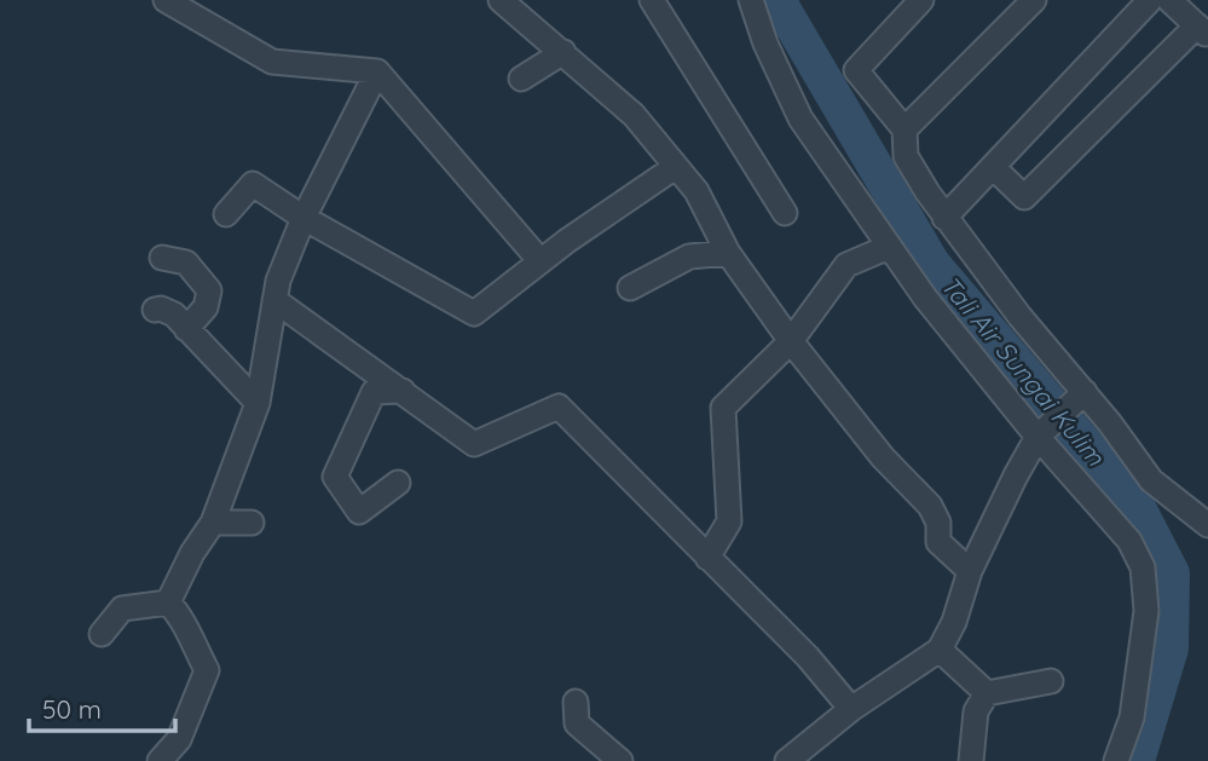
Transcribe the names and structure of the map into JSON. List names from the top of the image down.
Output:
{
  "water": ["Tali Air Sungai Kulim"],
  "scale_bar": "50 m"
}
